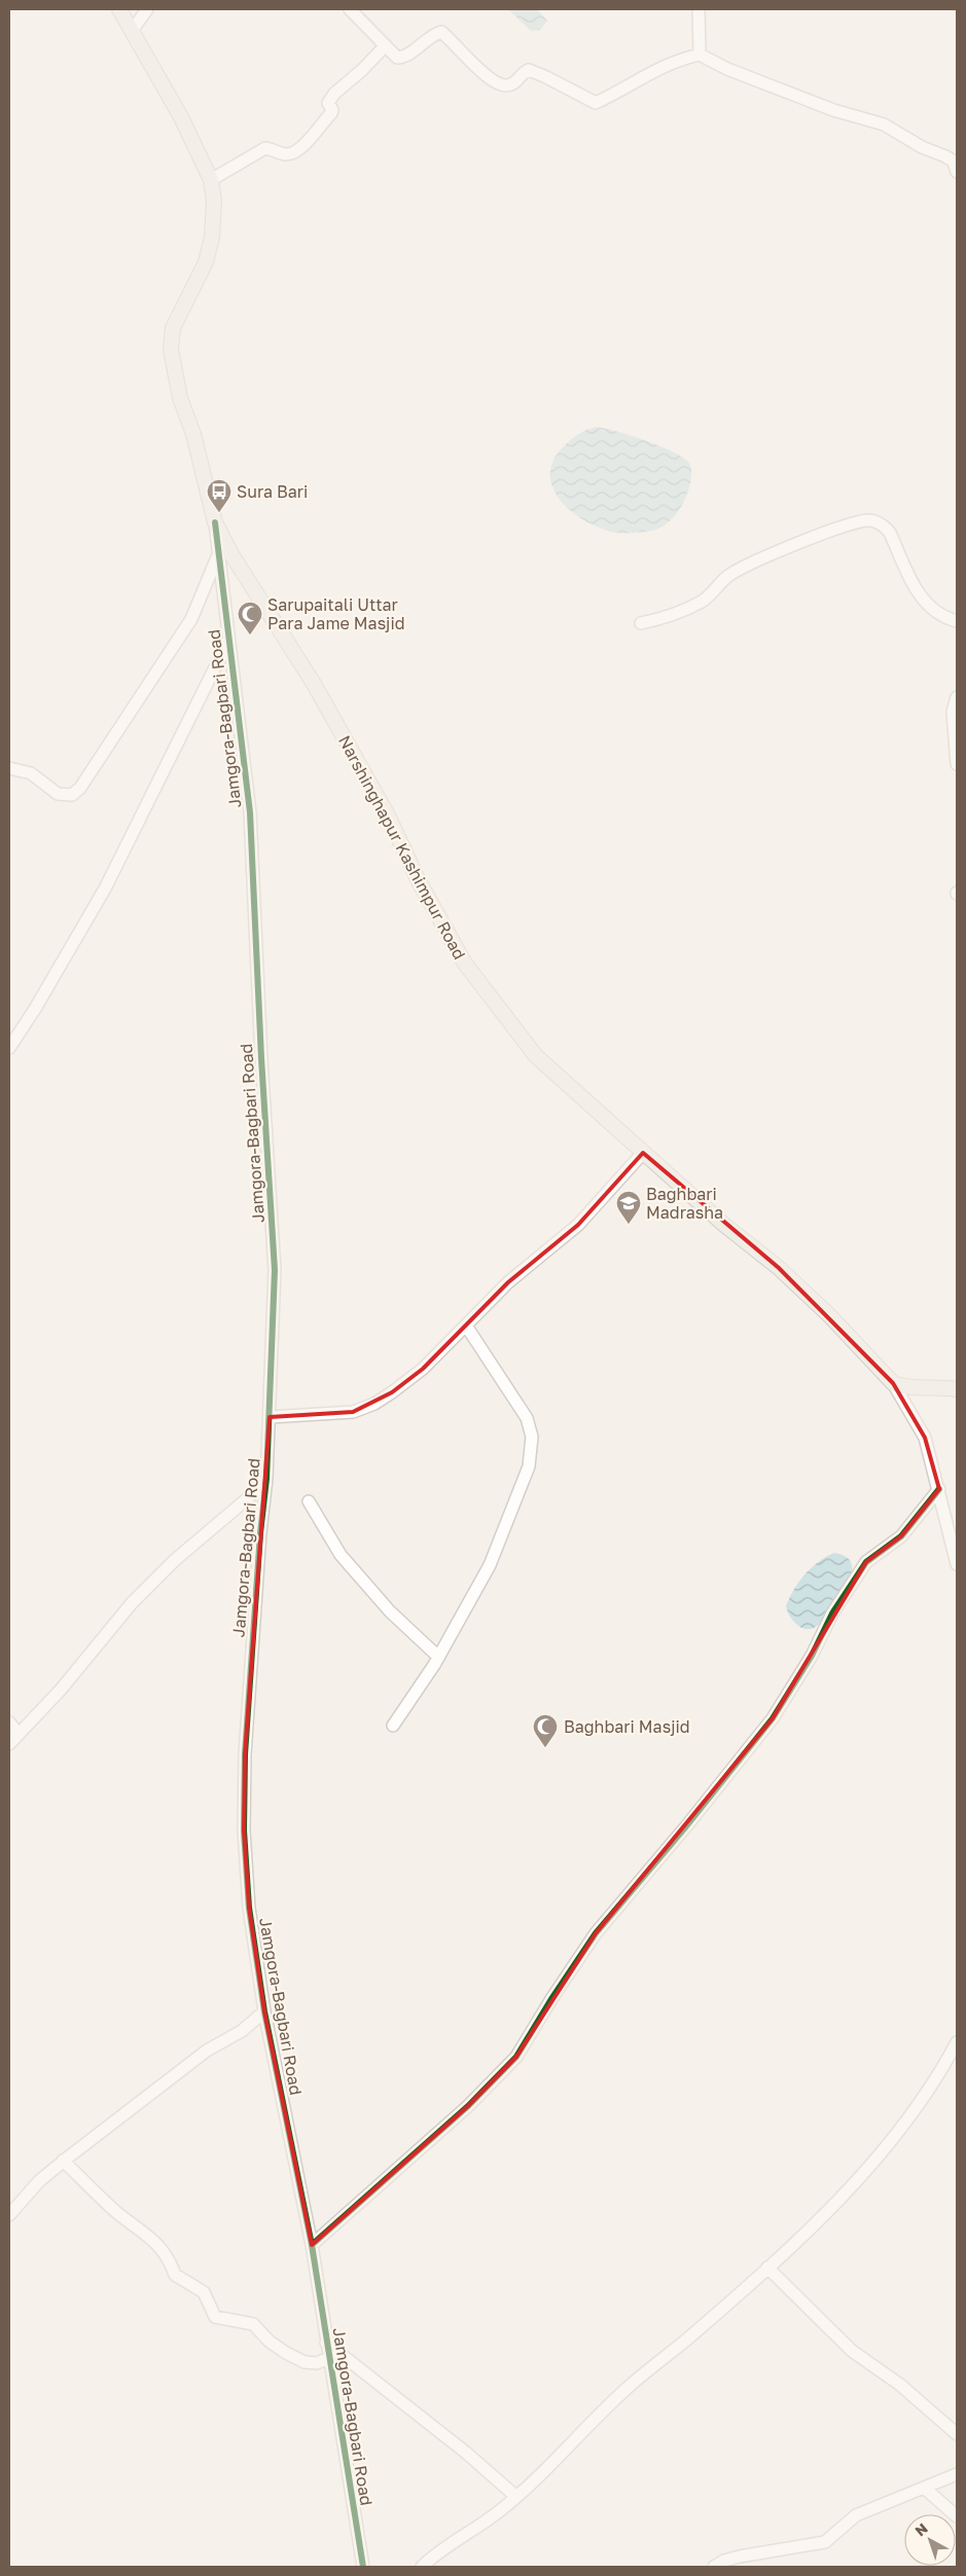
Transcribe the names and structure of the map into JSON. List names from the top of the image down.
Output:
{
  "streets": {
    "main road": ["Narshinghapur Kashimpur Road"],
    "street": ["Jamgora-Bagbari Road"]
  },
  "crossings": [
    ["Jamgora-Bagbari Road", "Narshinghapur Kashimpur Road"]
  ],
  "places": {
    "bus stop": ["Sura Bari"],
    "mosque": ["Sarupaitali Uttar Para Jame Masjid", "Baghbari Masjid"],
    "school or university": ["Baghbari Madrasha"]
  },
  "north": "top left"
}
